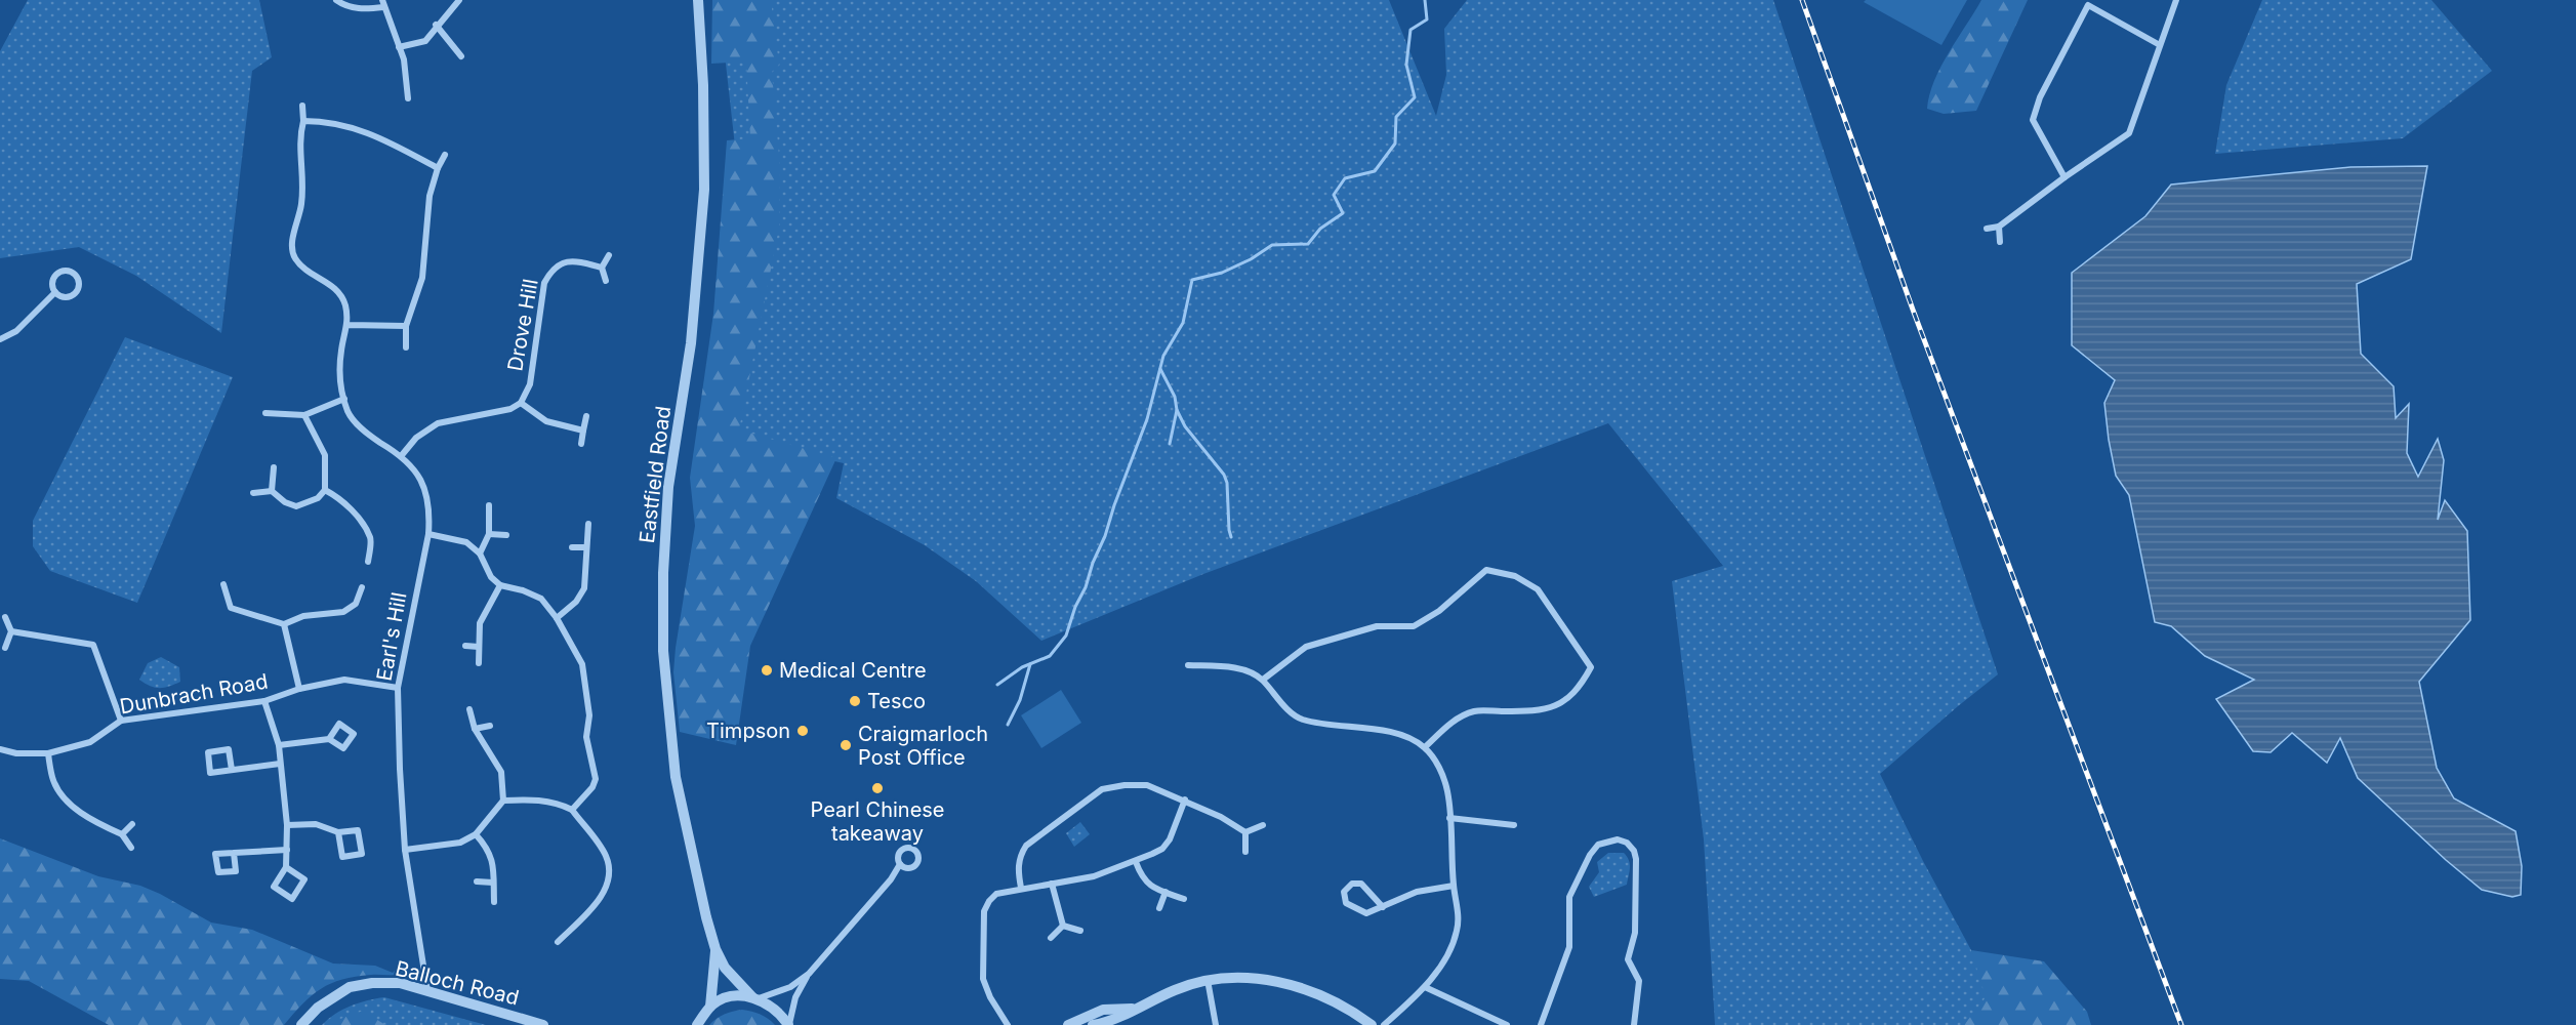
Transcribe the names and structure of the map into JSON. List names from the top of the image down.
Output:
{
  "streets": {
    "street": [
      "Drove Hill",
      "Eastfield Road",
      "Earl's Hill",
      "Dunbrach Road",
      "Balloch Road"
    ]
  },
  "crossings": [
    ["Earl's Hill", "Dunbrach Road"],
    ["Earl's Hill", "Balloch Road"]
  ],
  "places": [
    "Medical Centre",
    "Tesco",
    "Timpson",
    "Craigmarloch Post Office",
    "Pearl Chinese takeaway"
  ]
}
